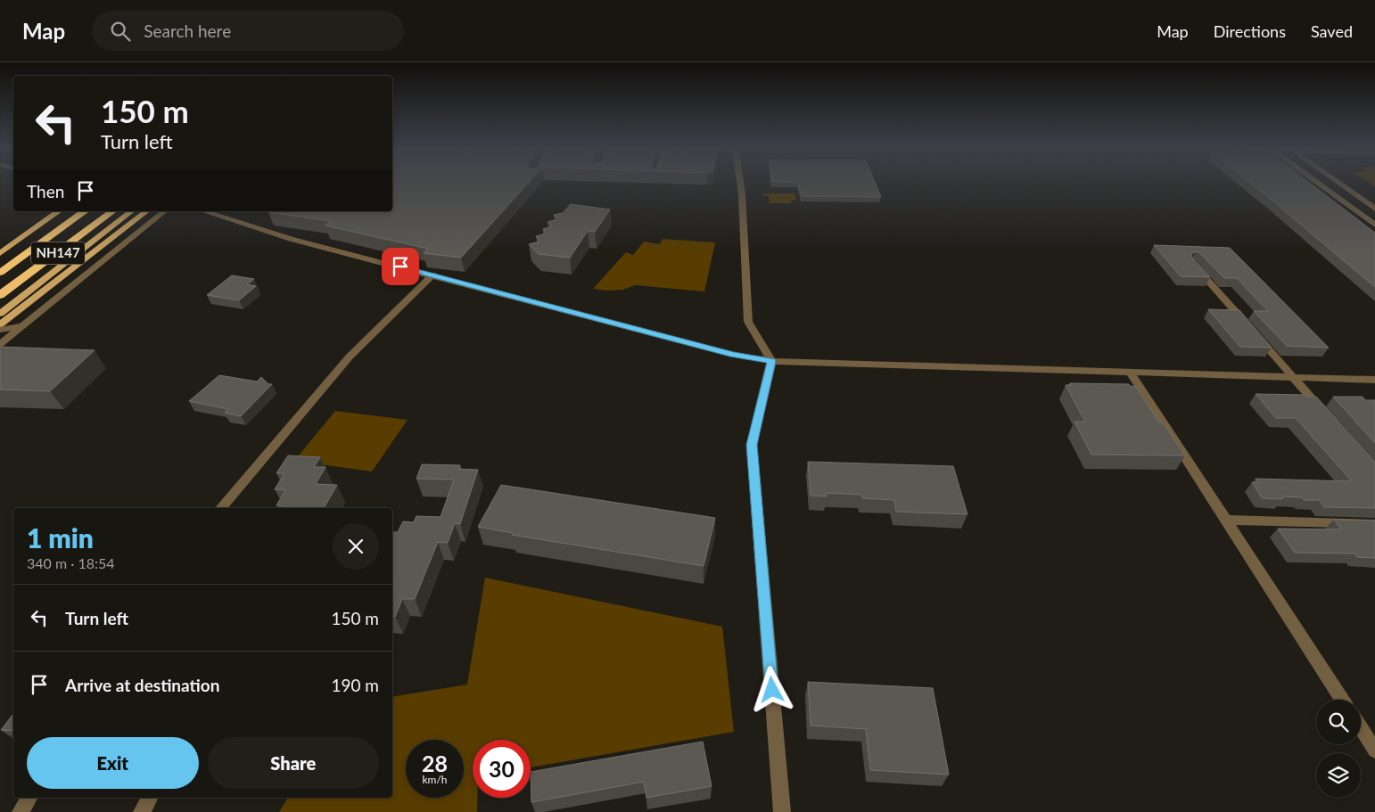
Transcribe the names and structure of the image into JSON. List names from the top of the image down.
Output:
{
  "streets": {
    "highway": ["NH147"]
  },
  "page": {
    "header": "Map",
    "search": "Search here",
    "nav": ["Map", "Directions", "Saved"],
    "turn": ["150 m", "Turn left"],
    "then": "Then",
    "heading": ["1 min", "340 m · 18:54"],
    "list": [
      {
        "name": "Turn left",
        "value": "150 m"
      },
      {
        "name": "Arrive at destination",
        "value": "190 m"
      }
    ],
    "buttons": ["Exit", "Share"],
    "speed": "28 km/h",
    "limit": "30"
  }
}
